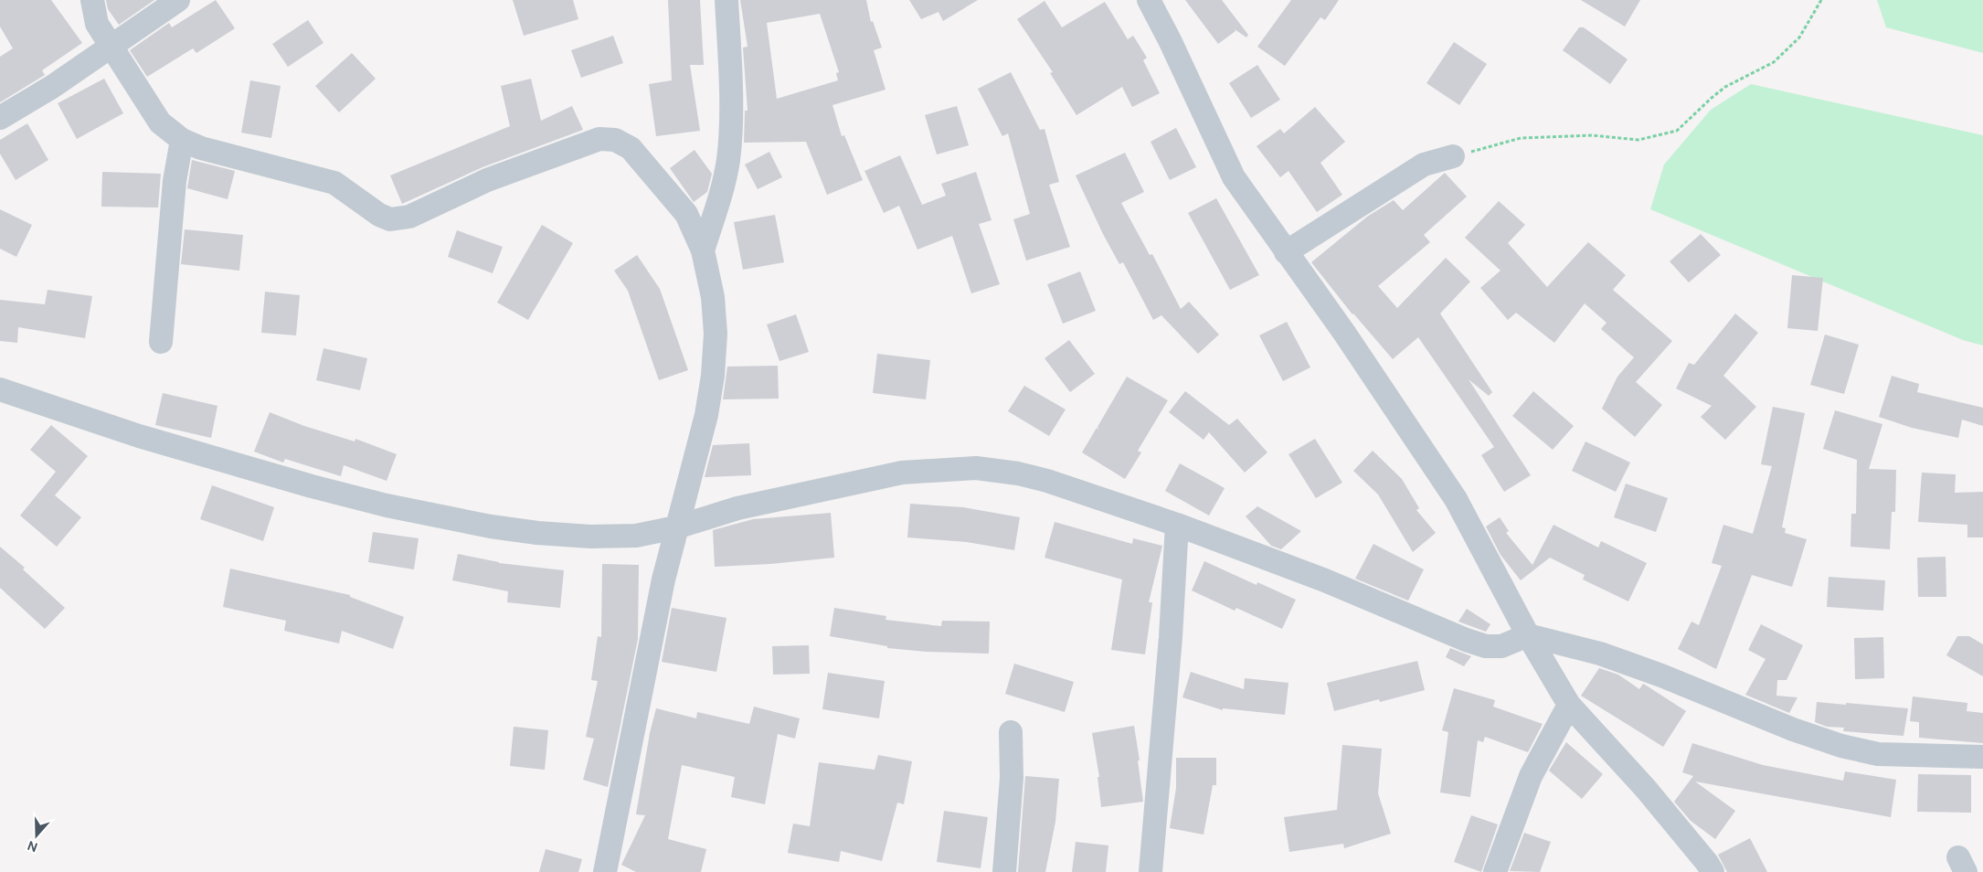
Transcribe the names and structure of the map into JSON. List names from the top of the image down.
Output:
{
  "north": "bottom"
}
